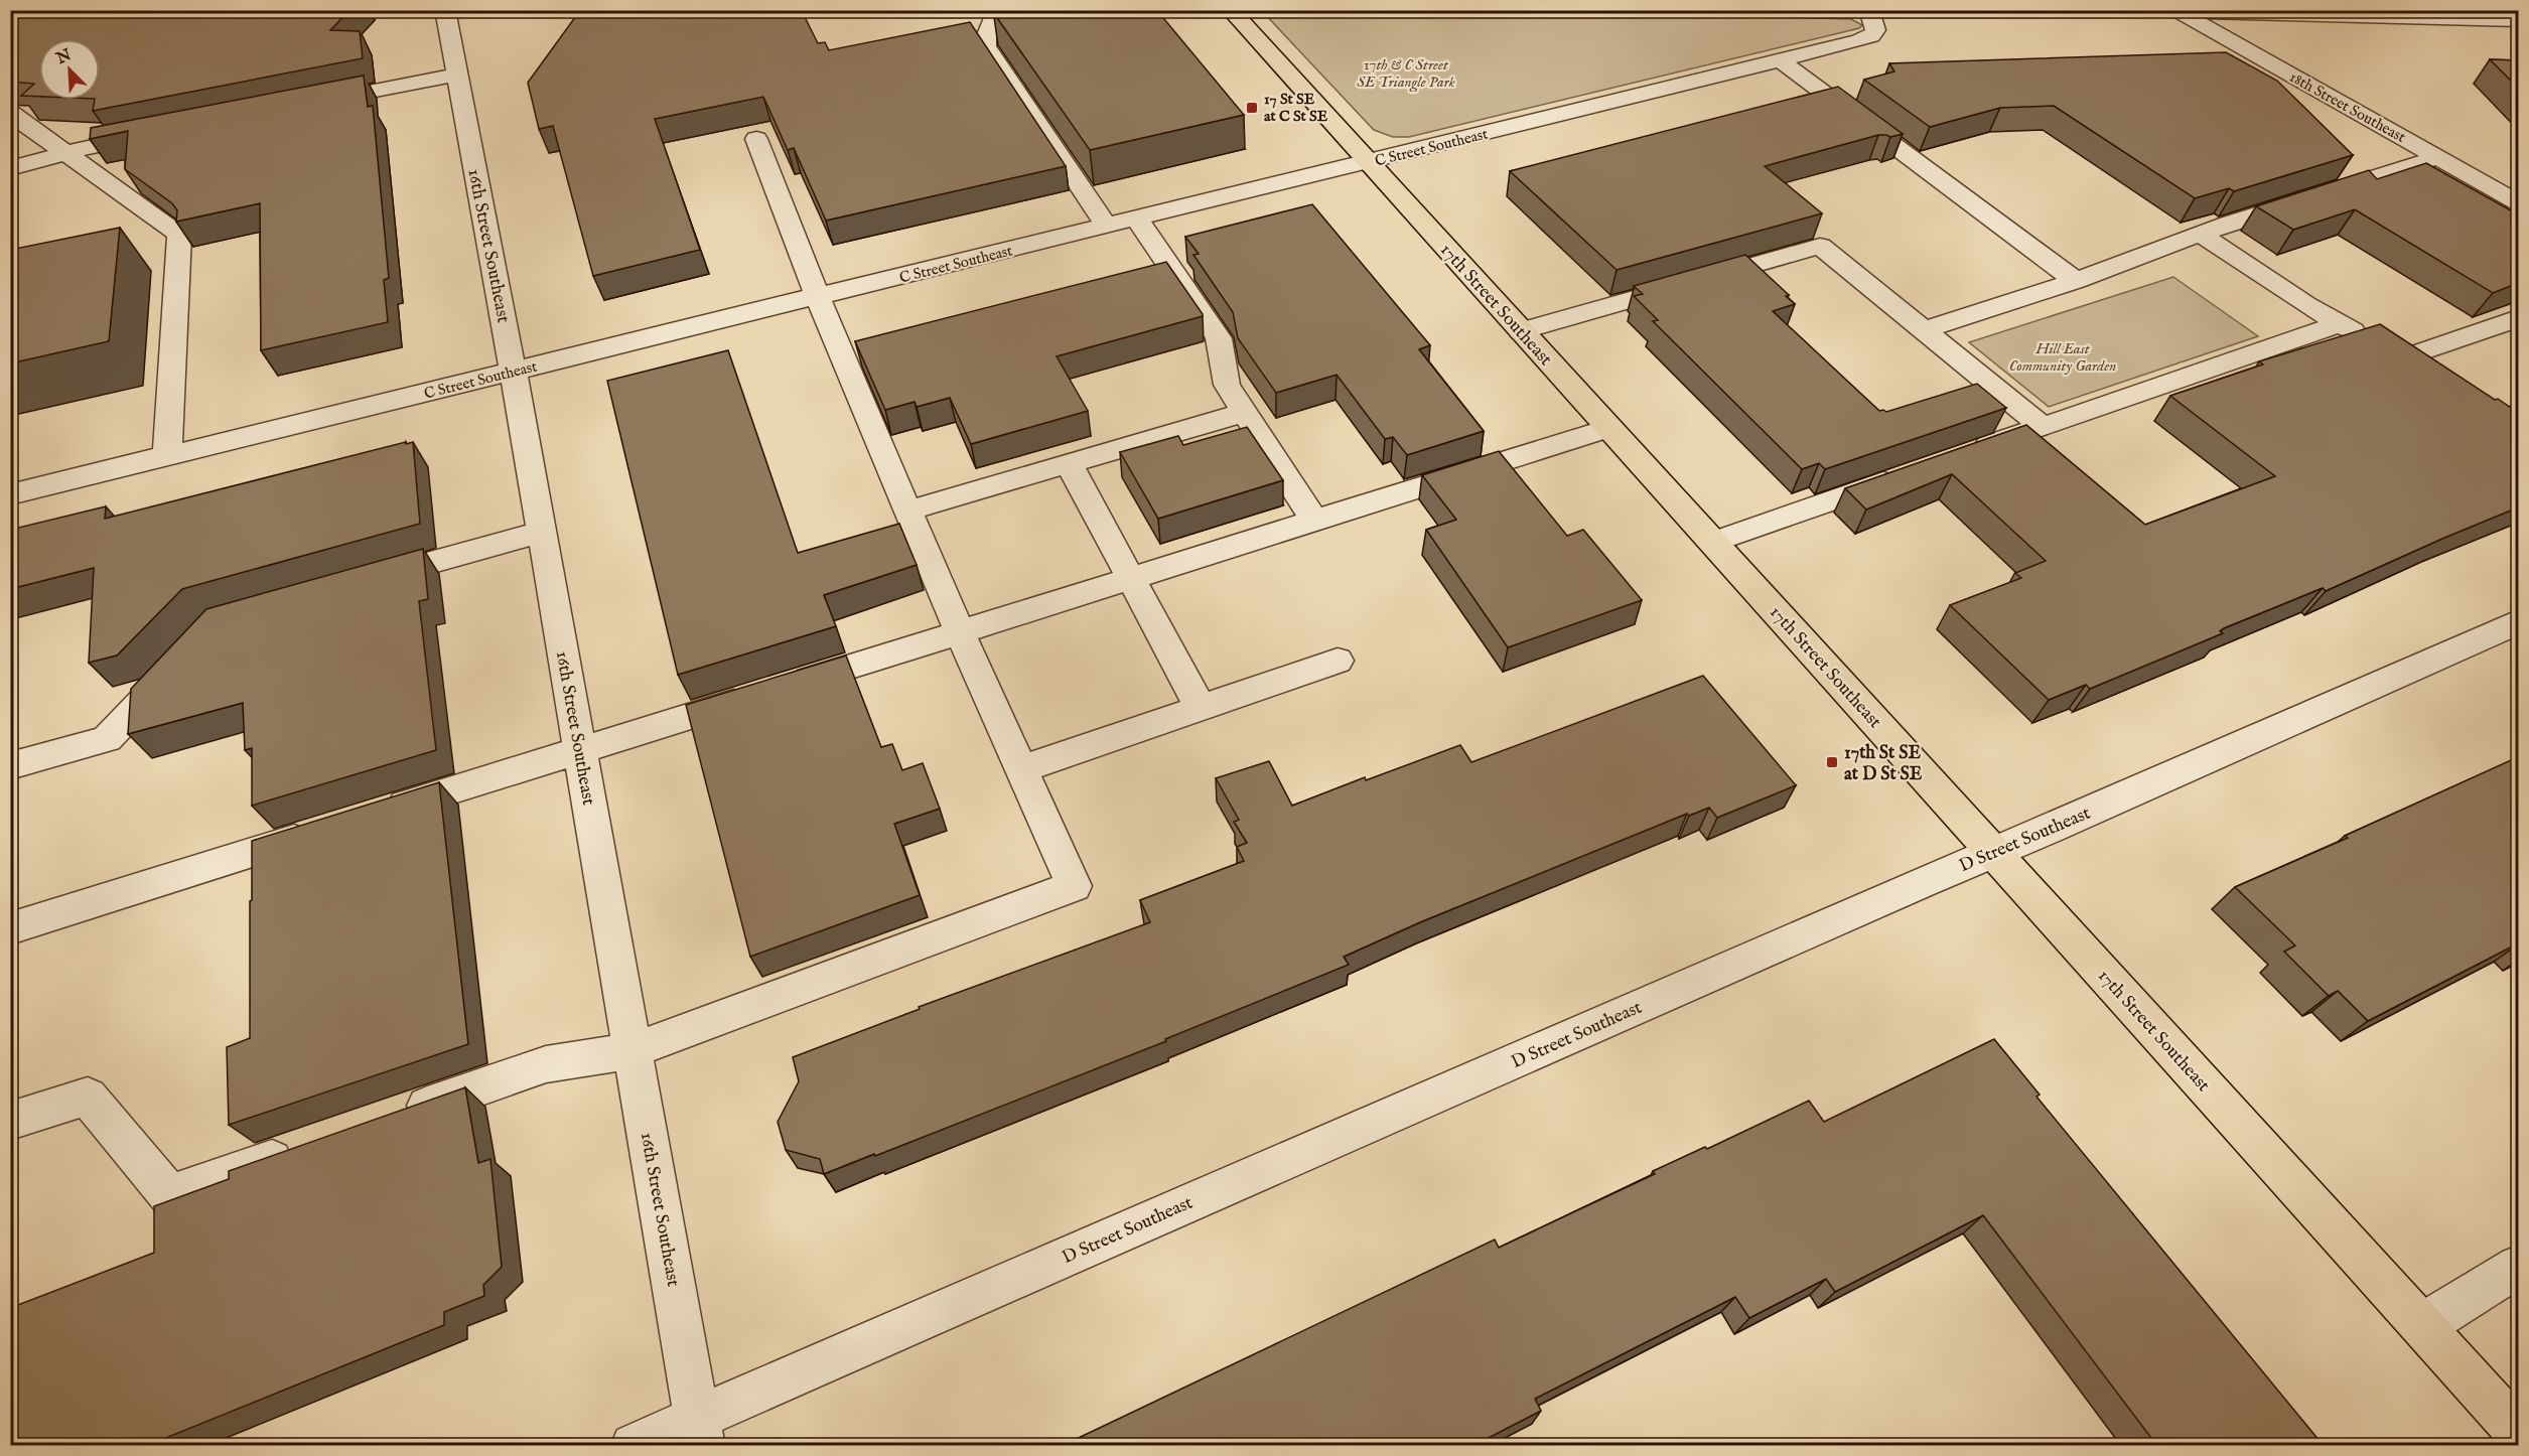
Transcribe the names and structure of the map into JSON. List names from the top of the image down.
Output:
{
  "streets": {
    "main road": ["17th Street Southeast"],
    "street": [
      "18th Street Southeast",
      "C Street Southeast",
      "16th Street Southeast",
      "D Street Southeast"
    ]
  },
  "crossings": [
    ["C Street Southeast", "16th Street Southeast"],
    ["C Street Southeast", "17th Street Southeast"],
    ["16th Street Southeast", "D Street Southeast"],
    ["17th Street Southeast", "D Street Southeast"]
  ],
  "parks": ["17th & C Street SE Triangle Park", "Hill East Community Garden"],
  "places": {
    "transit": ["17 St SE at C St SE", "17th St SE at D St SE"]
  },
  "north": "top left"
}
